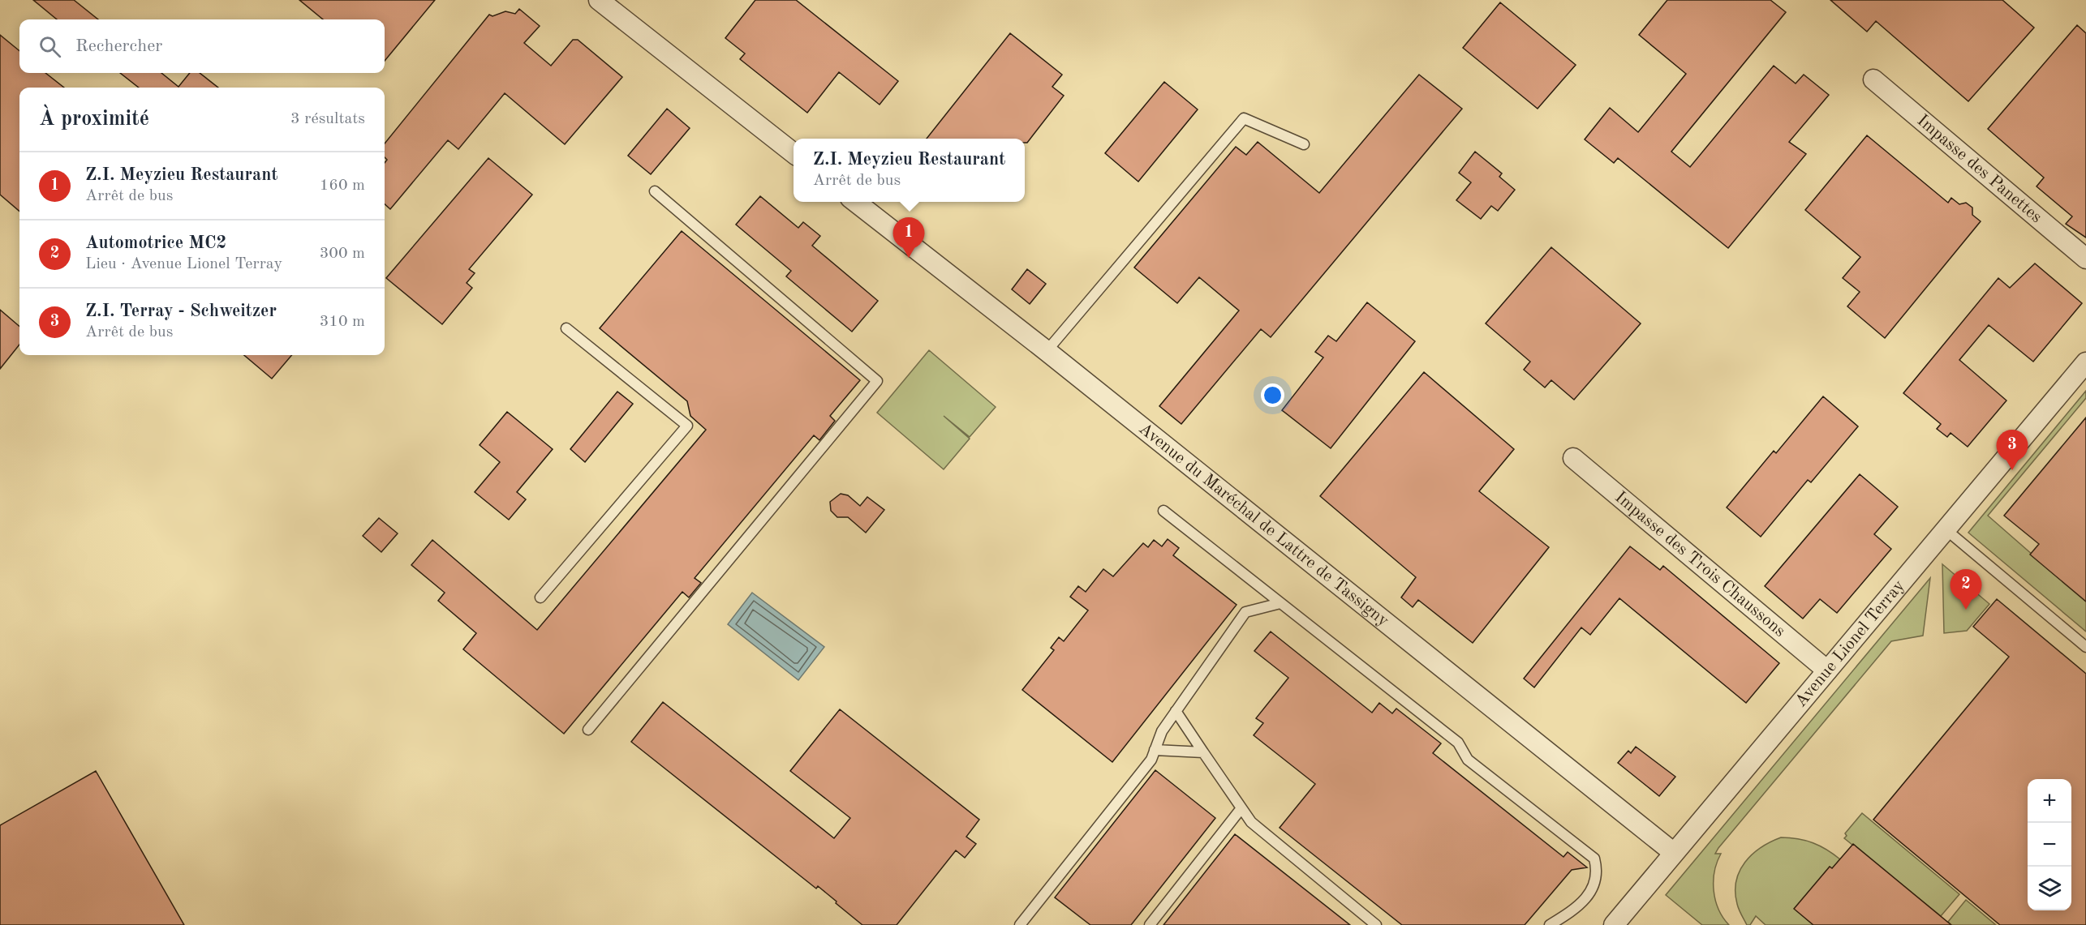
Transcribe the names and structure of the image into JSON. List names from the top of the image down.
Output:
{
  "streets": {
    "street": [
      "Impasse des Panettes",
      "Avenue du Maréchal de Lattre de Tassigny",
      "Impasse des Trois Chaussons",
      "Avenue Lionel Terray"
    ]
  },
  "crossings": [
    ["Avenue du Maréchal de Lattre de Tassigny", "Avenue Lionel Terray"],
    ["Impasse des Trois Chaussons", "Avenue Lionel Terray"]
  ],
  "page": {
    "search": "Rechercher",
    "heading": ["À proximité", "3 résultats"],
    "popup": ["Z.I. Meyzieu Restaurant", "Arrêt de bus"],
    "list": [
      {
        "mark": "1",
        "name": "Z.I. Meyzieu Restaurant",
        "note": "Arrêt de bus",
        "value": "160 m"
      },
      {
        "mark": "2",
        "name": "Automotrice MC2",
        "note": "Lieu · Avenue Lionel Terray",
        "value": "300 m"
      },
      {
        "mark": "3",
        "name": "Z.I. Terray - Schweitzer",
        "note": "Arrêt de bus",
        "value": "310 m"
      }
    ],
    "pins": ["1", "3", "2"],
    "map_buttons": ["+", "−"]
  }
}
